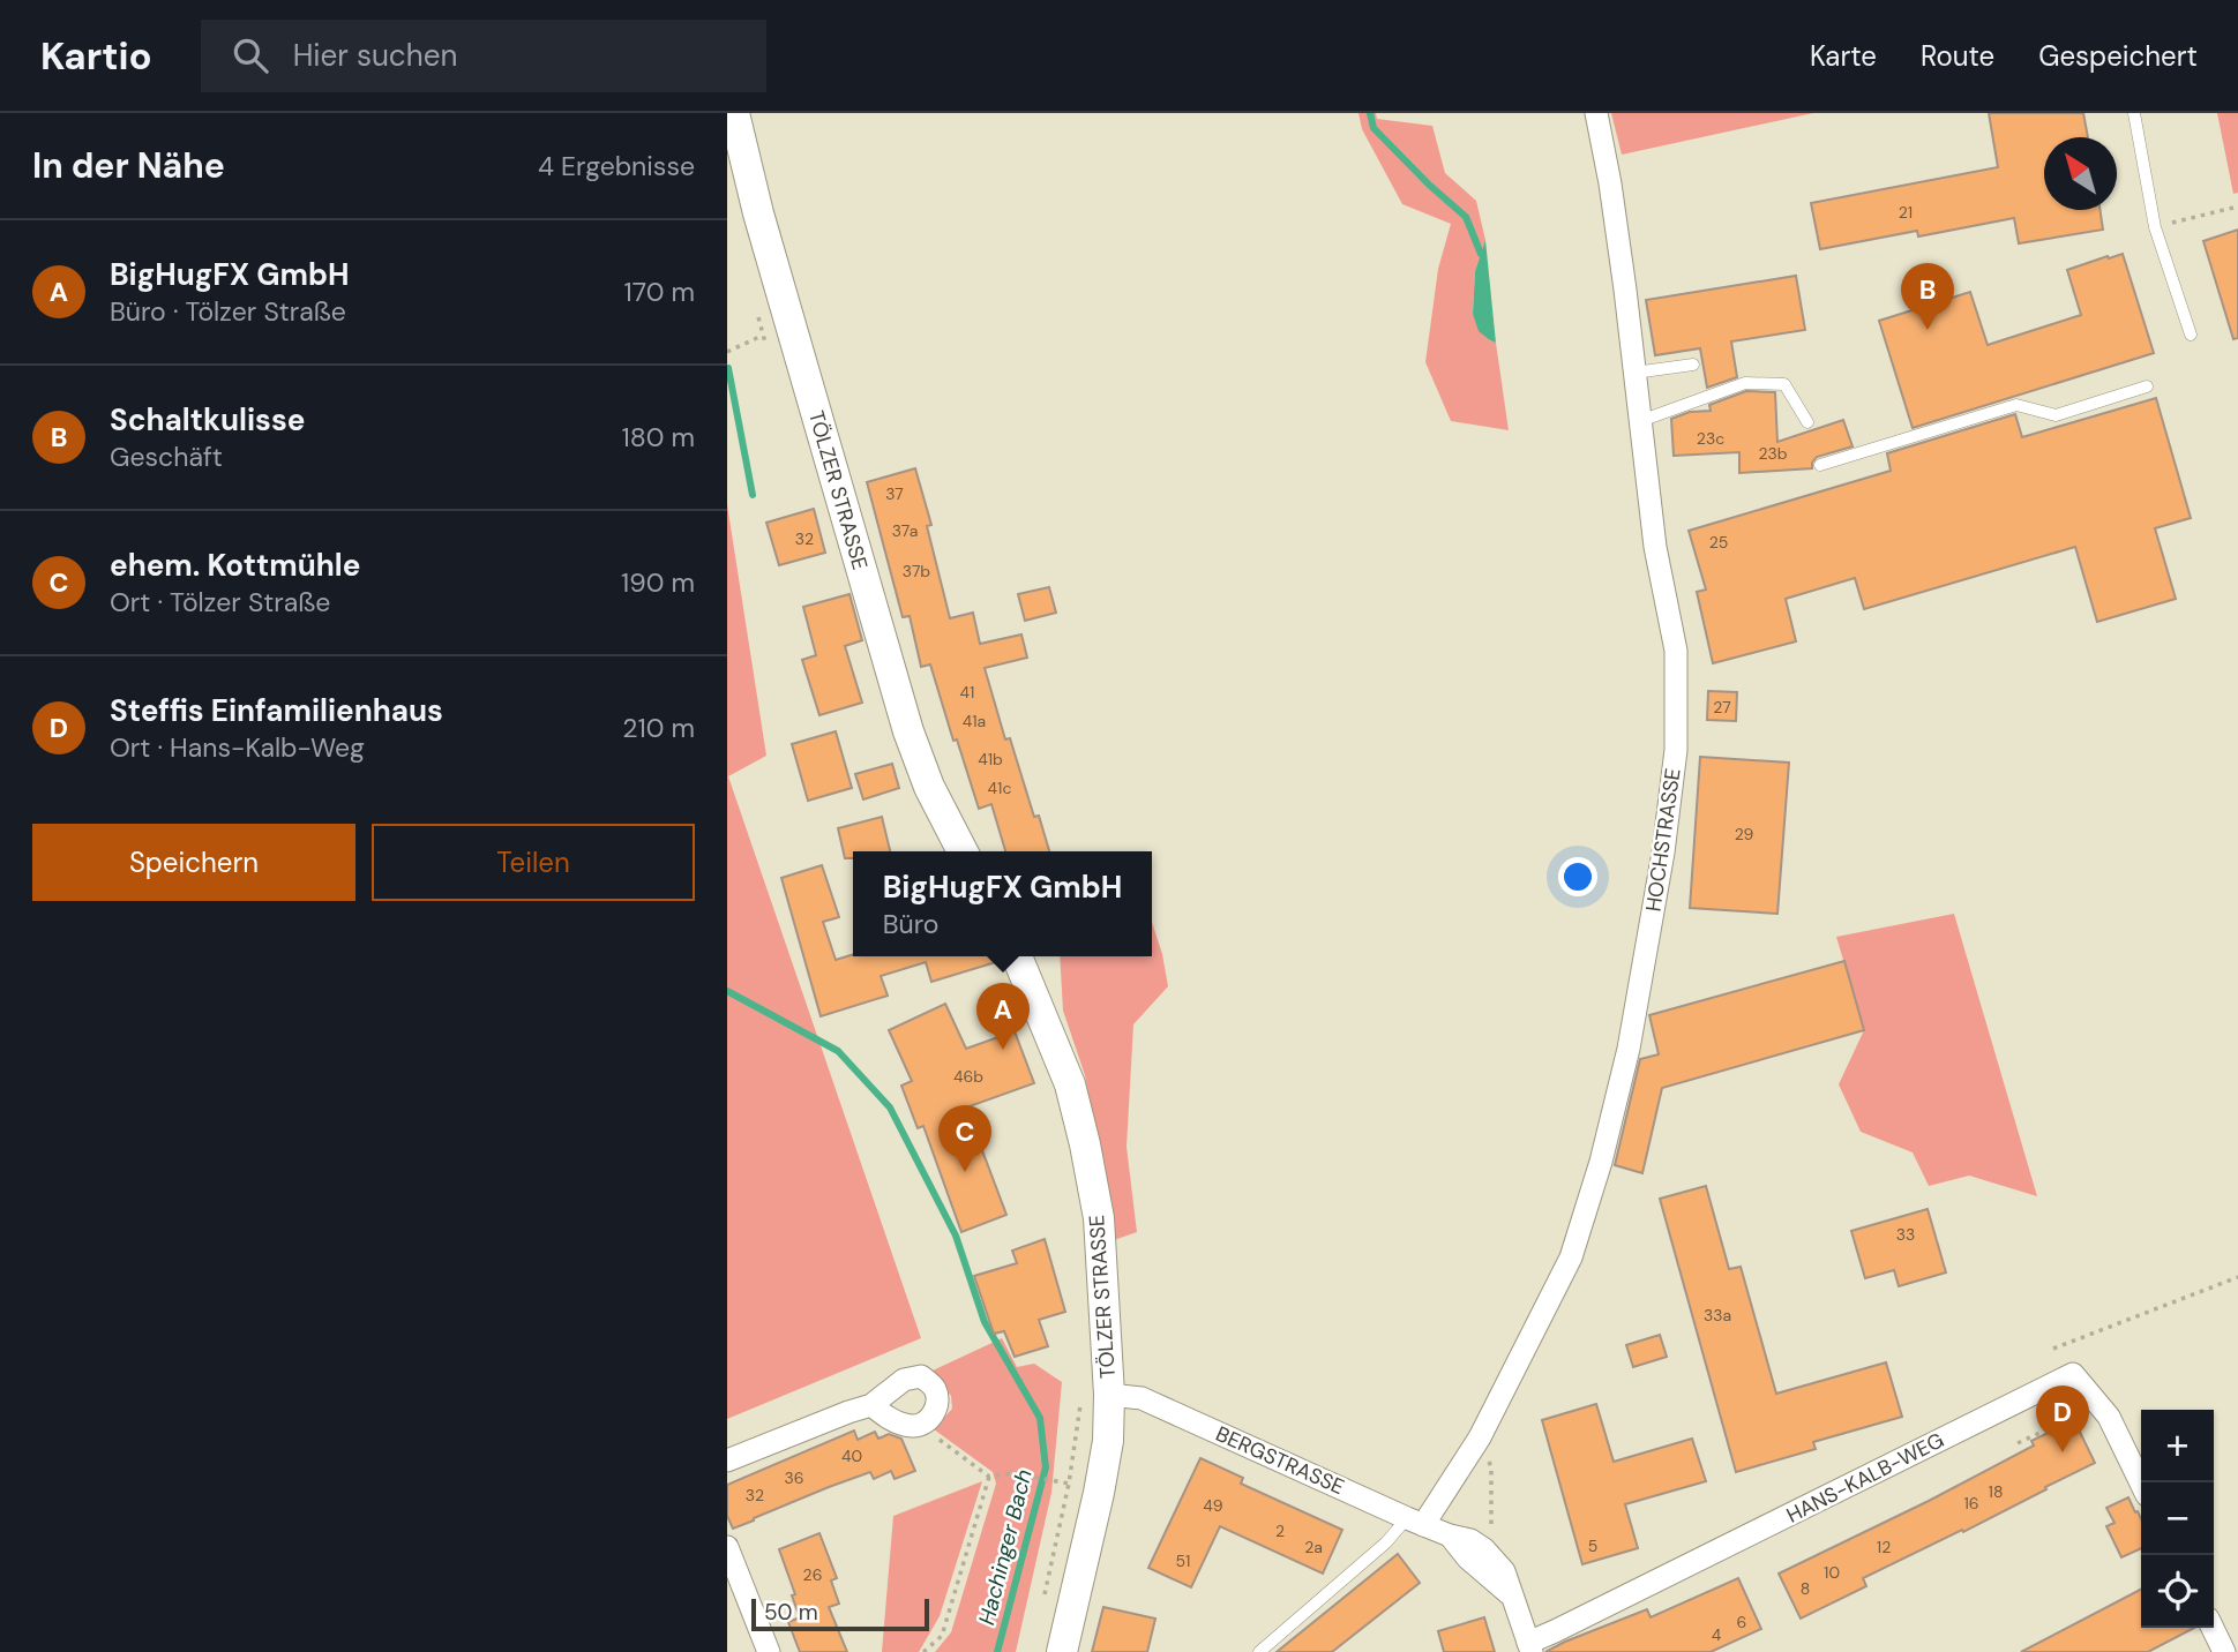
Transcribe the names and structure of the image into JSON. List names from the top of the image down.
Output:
{
  "streets": {
    "main road": ["TÖLZER STRASSE"],
    "street": ["HOCHSTRASSE", "BERGSTRASSE", "HANS-KALB-WEG"]
  },
  "crossings": [
    ["TÖLZER STRASSE", "BERGSTRASSE"],
    ["HOCHSTRASSE", "BERGSTRASSE"],
    ["BERGSTRASSE", "HANS-KALB-WEG"]
  ],
  "water": ["Hachinger Bach"],
  "house_numbers": [
    "21",
    "23c",
    "23b",
    "37",
    "37a",
    "32",
    "25",
    "37b",
    "41",
    "27",
    "41a",
    "41b",
    "41c",
    "29",
    "46b",
    "33",
    "33a",
    "40",
    "36",
    "18",
    "32",
    "16",
    "49",
    "2",
    "5",
    "2a",
    "12",
    "51",
    "10",
    "26",
    "8",
    "6",
    "4"
  ],
  "scale_bar": "50 m",
  "north": "top left",
  "page": {
    "header": "Kartio",
    "search": "Hier suchen",
    "nav": ["Karte", "Route", "Gespeichert"],
    "heading": ["In der Nähe", "4 Ergebnisse"],
    "list": [
      {
        "mark": "A",
        "name": "BigHugFX GmbH",
        "note": "Büro · Tölzer Straße",
        "value": "170 m"
      },
      {
        "mark": "B",
        "name": "Schaltkulisse",
        "note": "Geschäft",
        "value": "180 m"
      },
      {
        "mark": "C",
        "name": "ehem. Kottmühle",
        "note": "Ort · Tölzer Straße",
        "value": "190 m"
      },
      {
        "mark": "D",
        "name": "Steffis Einfamilienhaus",
        "note": "Ort · Hans-Kalb-Weg",
        "value": "210 m"
      }
    ],
    "pins": [
      "B",
      "A",
      "C",
      "D"
    ],
    "buttons": ["Speichern", "Teilen"],
    "popup": ["BigHugFX GmbH", "Büro"],
    "map_buttons": ["+", "−"],
    "scale": "50 m"
  }
}
